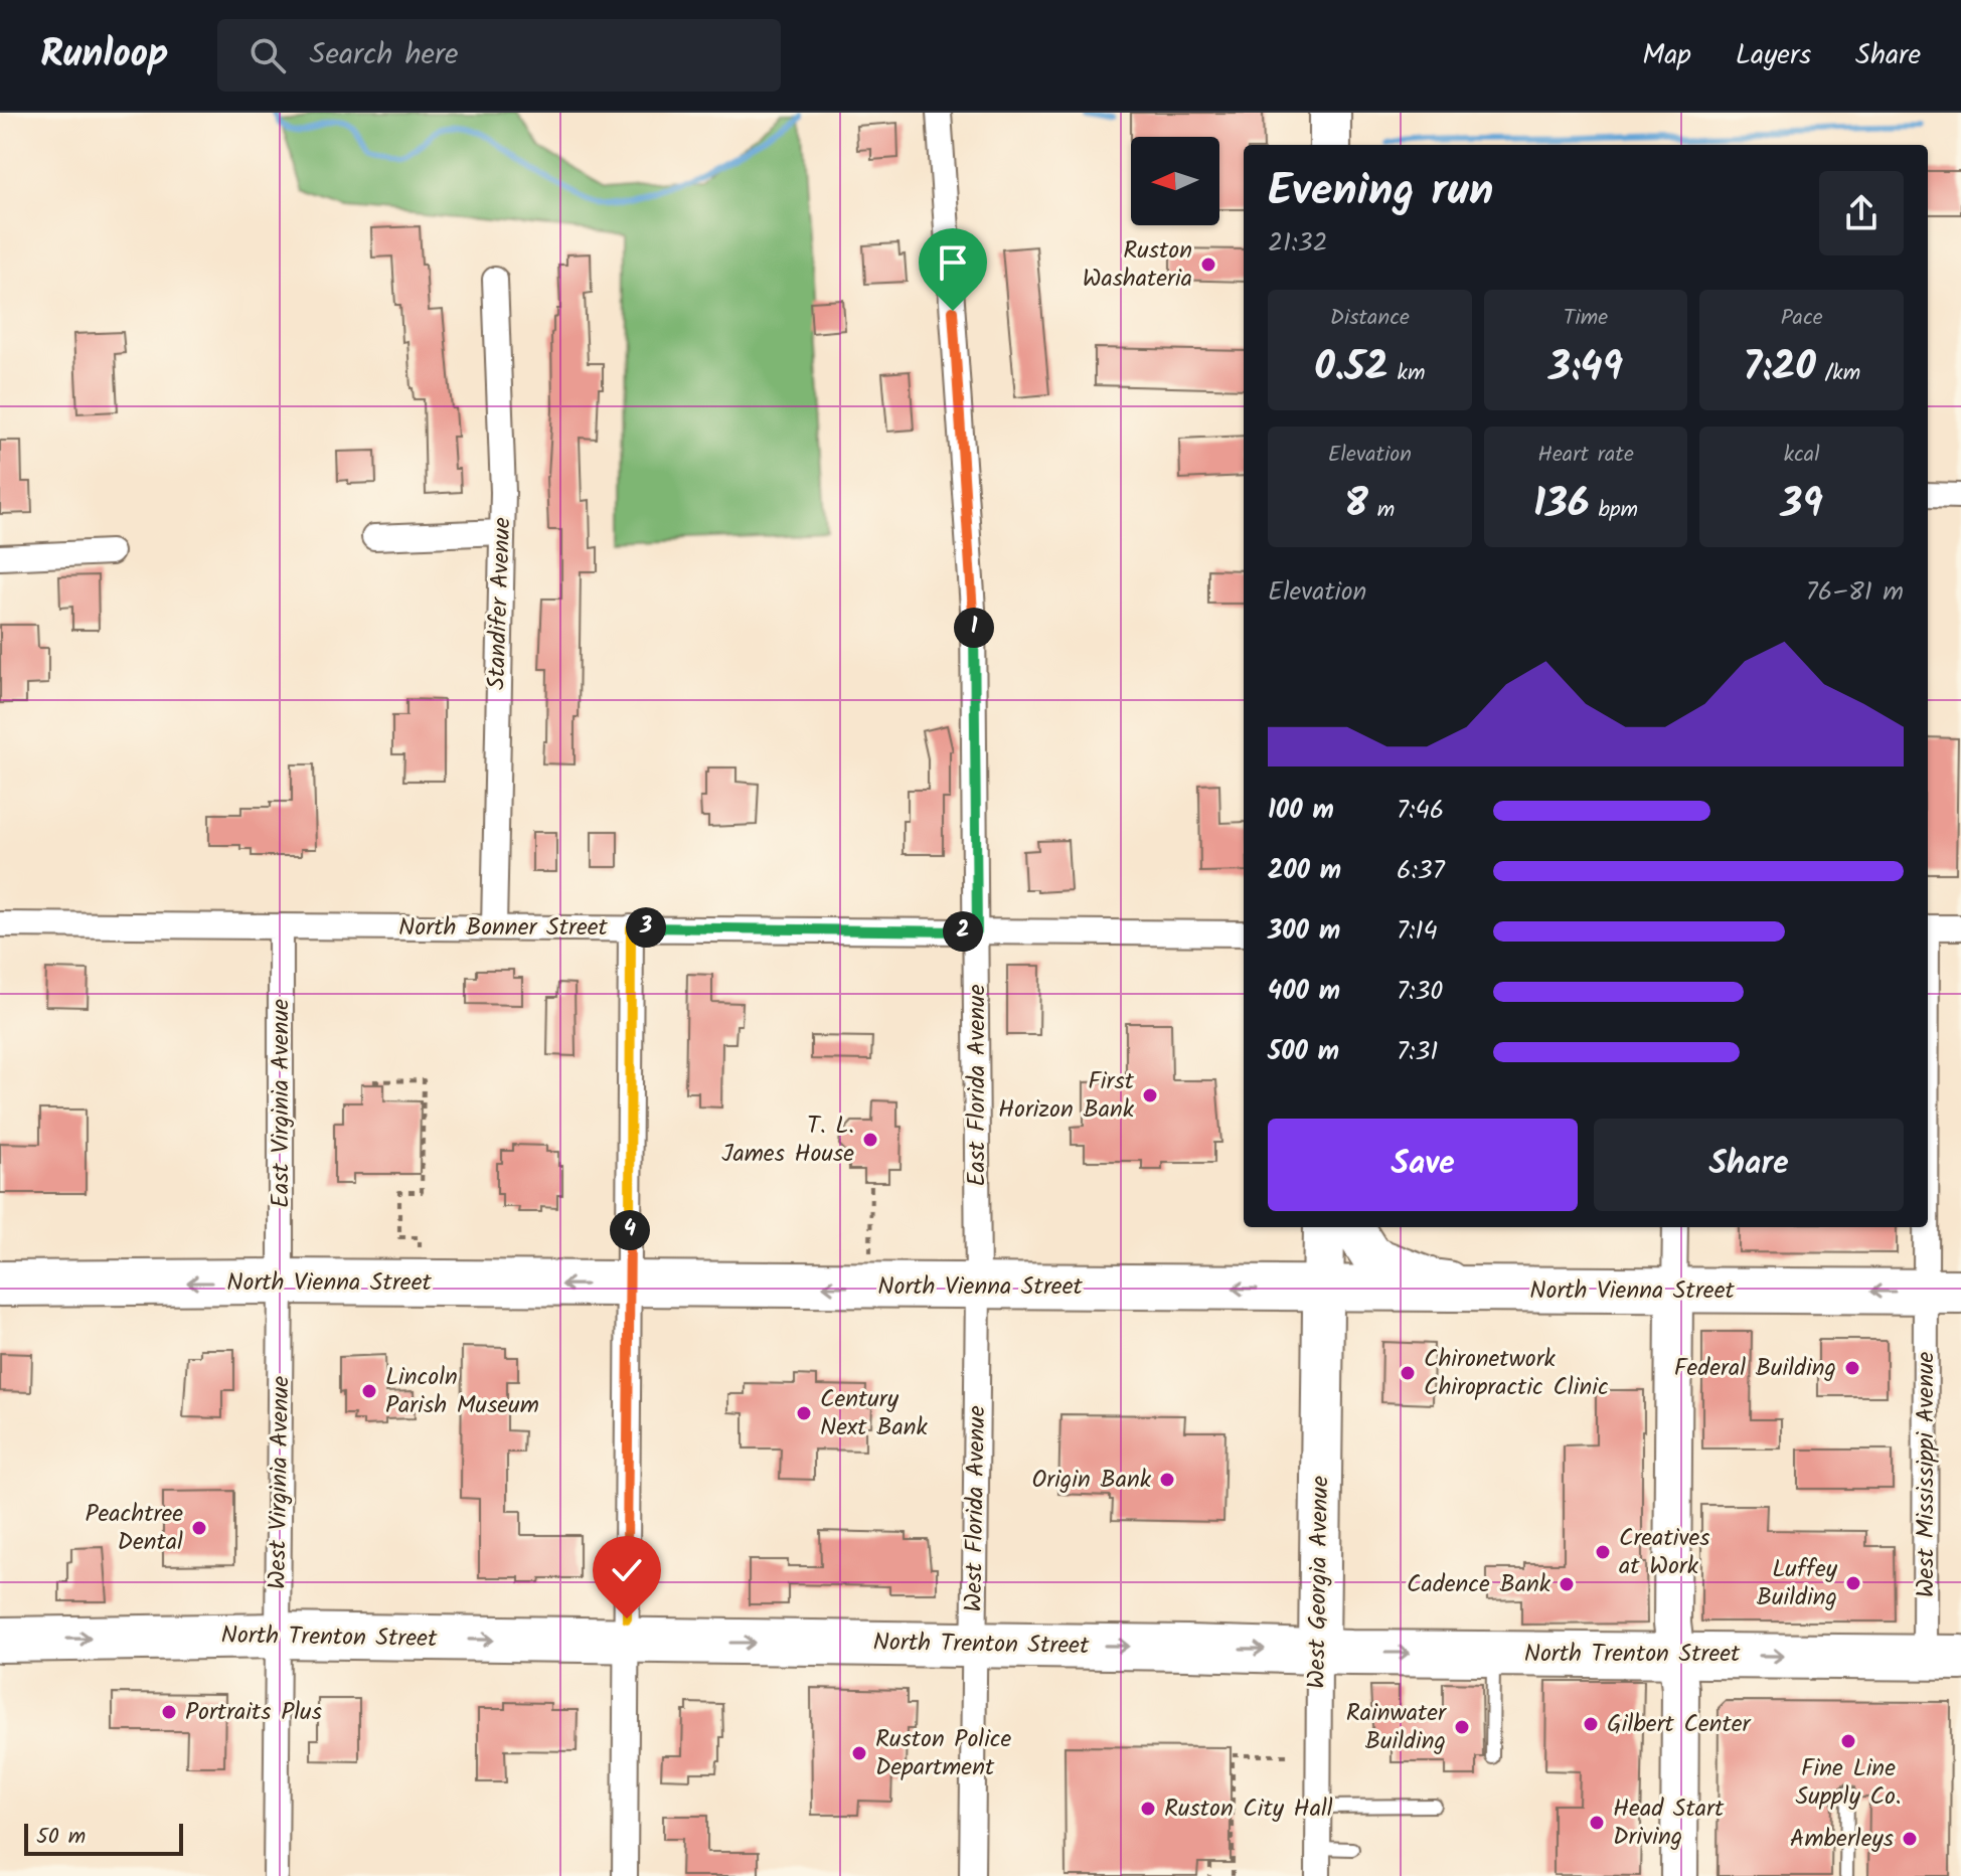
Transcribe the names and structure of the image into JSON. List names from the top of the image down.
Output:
{
  "streets": {
    "highway": ["North Vienna Street", "North Trenton Street"],
    "main road": ["West Georgia Avenue"],
    "street": [
      "Standifer Avenue",
      "North Bonner Street",
      "East Florida Avenue",
      "East Virginia Avenue",
      "West Mississippi Avenue",
      "West Virginia Avenue",
      "West Florida Avenue"
    ]
  },
  "crossings": [
    ["Standifer Avenue", "North Bonner Street"],
    ["North Bonner Street", "East Florida Avenue"],
    ["North Bonner Street", "East Virginia Avenue"],
    ["East Florida Avenue", "North Vienna Street"],
    ["East Florida Avenue", "West Florida Avenue"],
    ["East Virginia Avenue", "North Vienna Street"],
    ["East Virginia Avenue", "West Virginia Avenue"],
    ["North Vienna Street", "West Mississippi Avenue"],
    ["North Vienna Street", "West Virginia Avenue"],
    ["North Vienna Street", "West Florida Avenue"],
    ["North Vienna Street", "West Georgia Avenue"],
    ["West Mississippi Avenue", "North Trenton Street"],
    ["West Virginia Avenue", "North Trenton Street"],
    ["West Florida Avenue", "North Trenton Street"],
    ["West Georgia Avenue", "North Trenton Street"]
  ],
  "one_way": ["North Vienna Street", "North Trenton Street"],
  "places": [
    "Ruston Washateria",
    "First Horizon Bank",
    "T. L. James House",
    "Federal Building",
    "Chironetwork Chiropractic Clinic",
    "Lincoln Parish Museum",
    "Century Next Bank",
    "Origin Bank",
    "Peachtree Dental",
    "Creatives at Work",
    "Luffey Building",
    "Cadence Bank",
    "Portraits Plus",
    "Gilbert Center",
    "Rainwater Building",
    "Fine Line Supply Co.",
    "Ruston Police Department",
    "Ruston City Hall",
    "Head Start Driving",
    "Amberleys"
  ],
  "scale_bar": "50 m",
  "north": "left",
  "page": {
    "header": "Runloop",
    "search": "Search here",
    "nav": ["Map", "Layers", "Share"],
    "heading": ["Evening run", "21:32"],
    "stats": [
      ["Distance", "0.52 km"],
      ["Time", "3:49"],
      ["Pace", "7:20 /km"],
      ["Elevation", "8 m"],
      ["Heart rate", "136 bpm"],
      ["kcal", "39"]
    ],
    "chart": ["Elevation", "76–81 m"],
    "pins": [
      "1",
      "3",
      "2",
      "4"
    ],
    "list": [
      {
        "name": "100 m",
        "note": "7:46"
      },
      {
        "name": "200 m",
        "note": "6:37"
      },
      {
        "name": "300 m",
        "note": "7:14"
      },
      {
        "name": "400 m",
        "note": "7:30"
      },
      {
        "name": "500 m",
        "note": "7:31"
      }
    ],
    "buttons": ["Save", "Share"],
    "scale": "50 m"
  }
}
